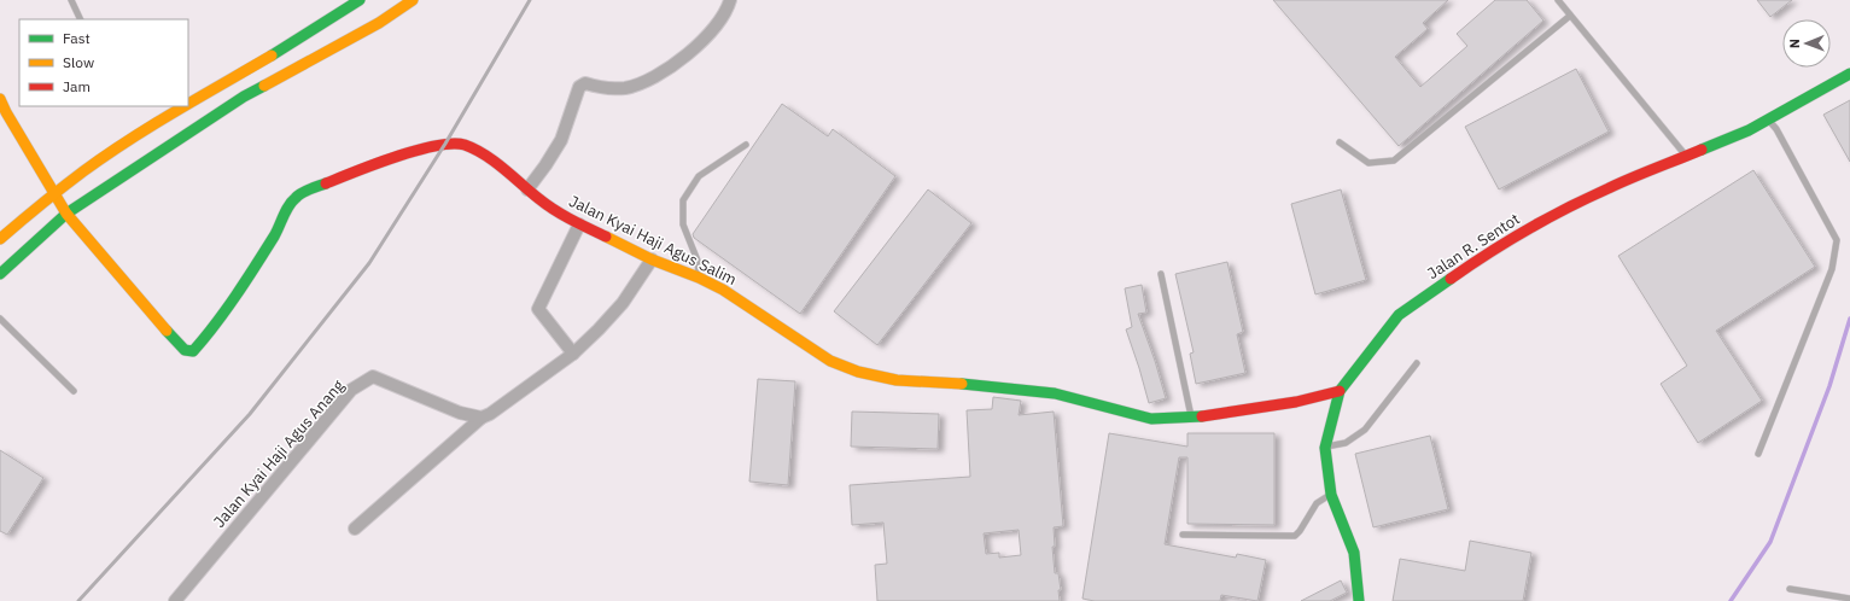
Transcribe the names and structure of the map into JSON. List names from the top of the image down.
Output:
{
  "streets": {
    "main road": ["Jalan Kyai Haji Agus Salim", "Jalan R. Sentot"],
    "street": ["Jalan Kyai Haji Agus Anang"]
  },
  "crossings": [
    ["Jalan Kyai Haji Agus Salim", "Jalan R. Sentot"]
  ],
  "legend": ["Fast", "Slow", "Jam"],
  "north": "left"
}
